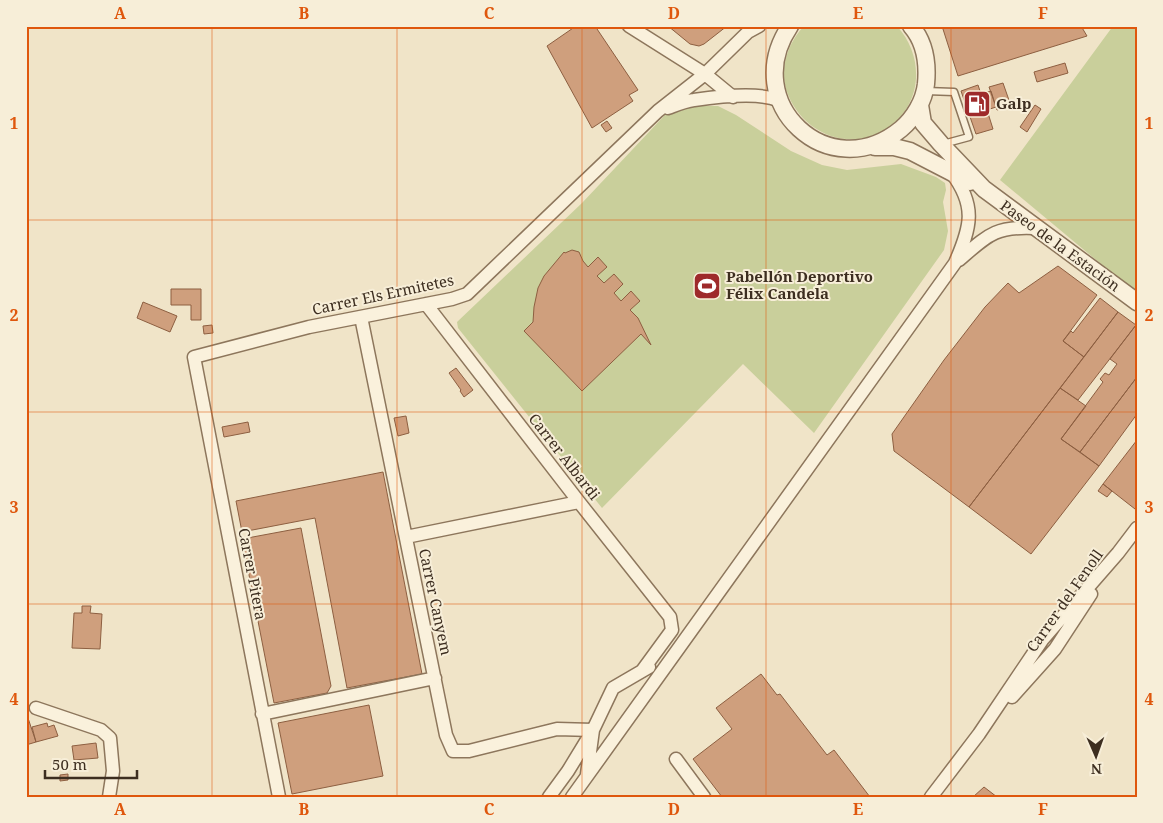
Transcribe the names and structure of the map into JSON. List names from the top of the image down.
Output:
{
  "streets": {
    "street": [
      "Paseo de la Estación",
      "Carrer Els Ermitetes",
      "Carrer Albardi",
      "Carrer Pitera",
      "Carrer del Fenoll",
      "Carrer Canyem"
    ]
  },
  "crossings": [
    ["Paseo de la Estación", "Carrer Els Ermitetes"],
    ["Carrer Els Ermitetes", "Carrer Albardi"],
    ["Carrer Els Ermitetes", "Carrer Pitera"],
    ["Carrer Els Ermitetes", "Carrer Canyem"]
  ],
  "places": {
    "fuel station": ["Galp"],
    "sports": ["Pabellón Deportivo Félix Candela"]
  },
  "scale_bar": "50 m",
  "north": "bottom",
  "grid": {
    "columns": [
      "A",
      "B",
      "C",
      "D",
      "E",
      "F"
    ],
    "rows": [
      "1",
      "2",
      "3",
      "4"
    ]
  }
}
